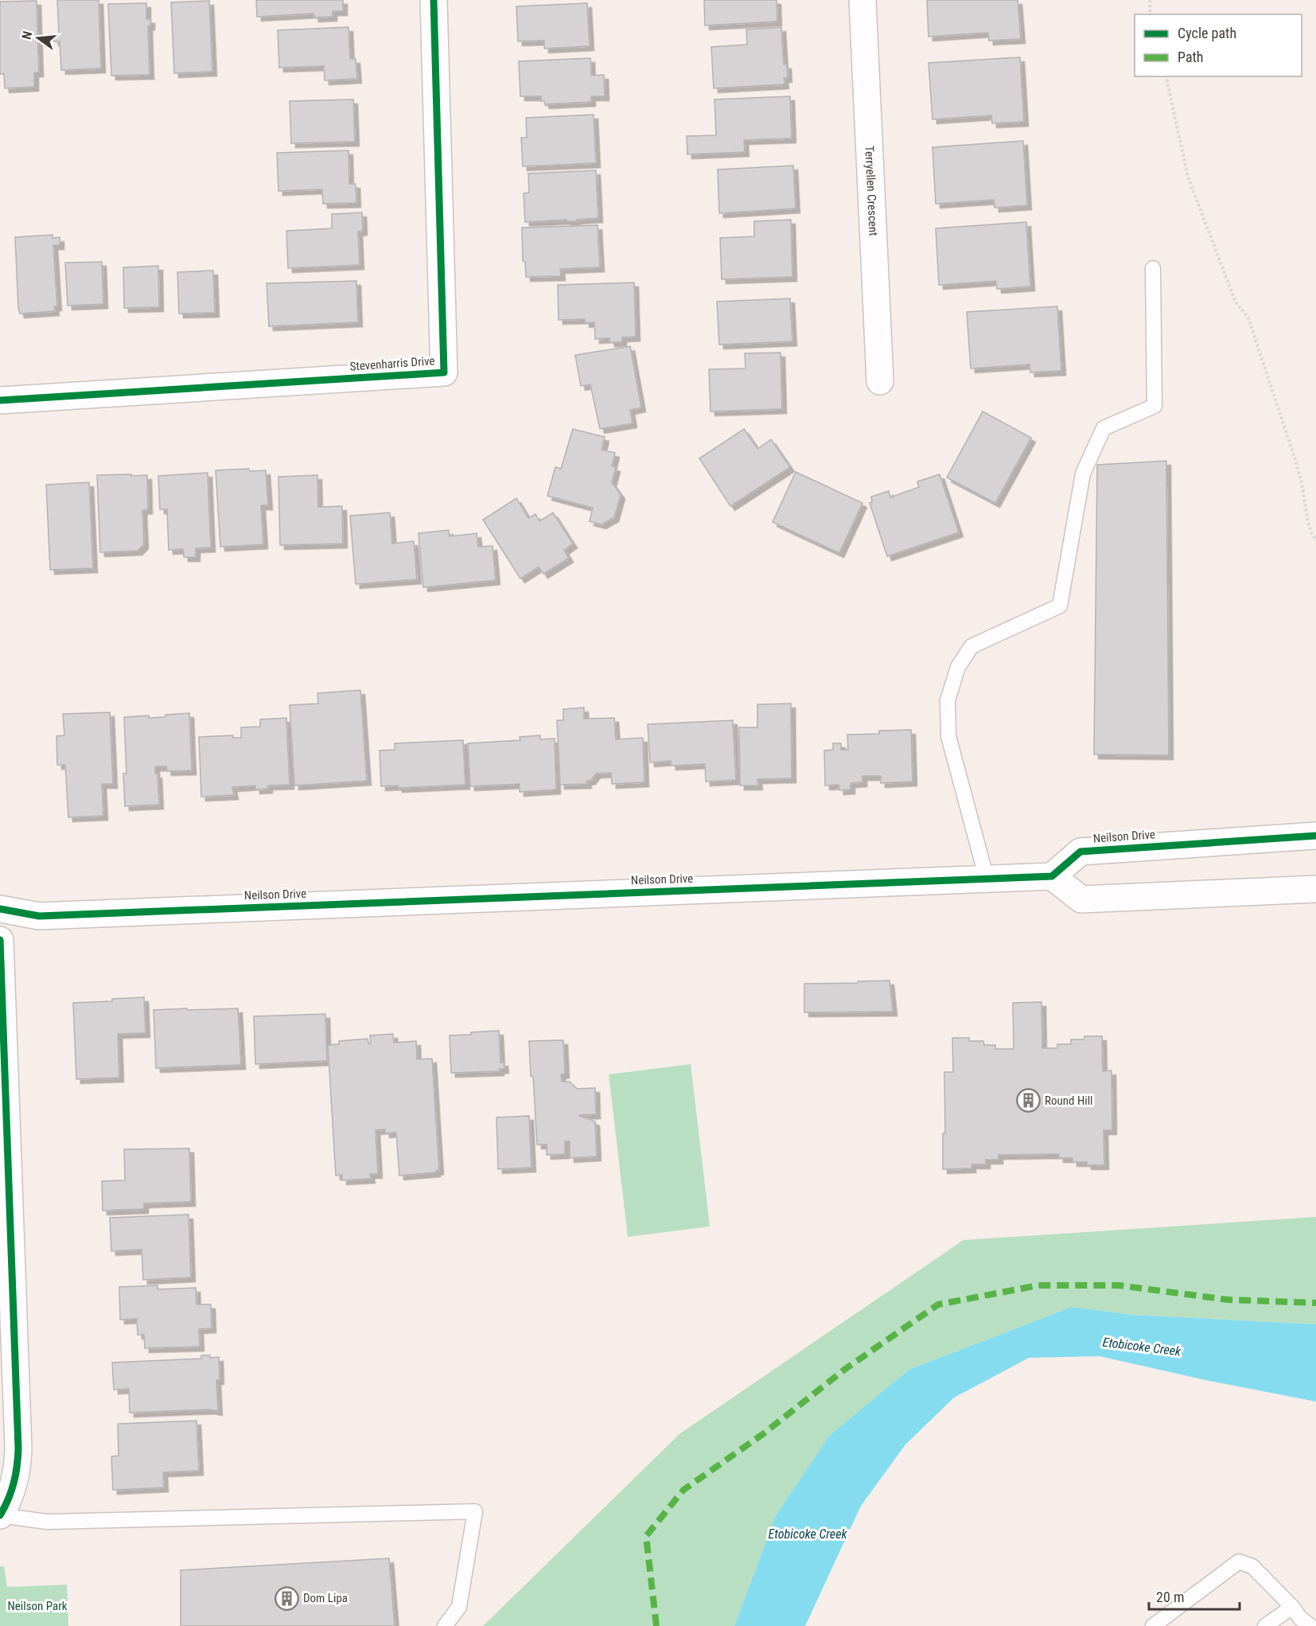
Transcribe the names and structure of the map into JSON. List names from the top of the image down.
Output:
{
  "streets": {
    "street": ["Terryellen Crescent", "Stevenharris Drive", "Neilson Drive"]
  },
  "water": ["Etobicoke Creek"],
  "parks": ["Neilson Park"],
  "places": {
    "building": ["Round Hill", "Dom Lipa"]
  },
  "legend": ["Cycle path", "Path"],
  "scale_bar": "20 m",
  "north": "left"
}
